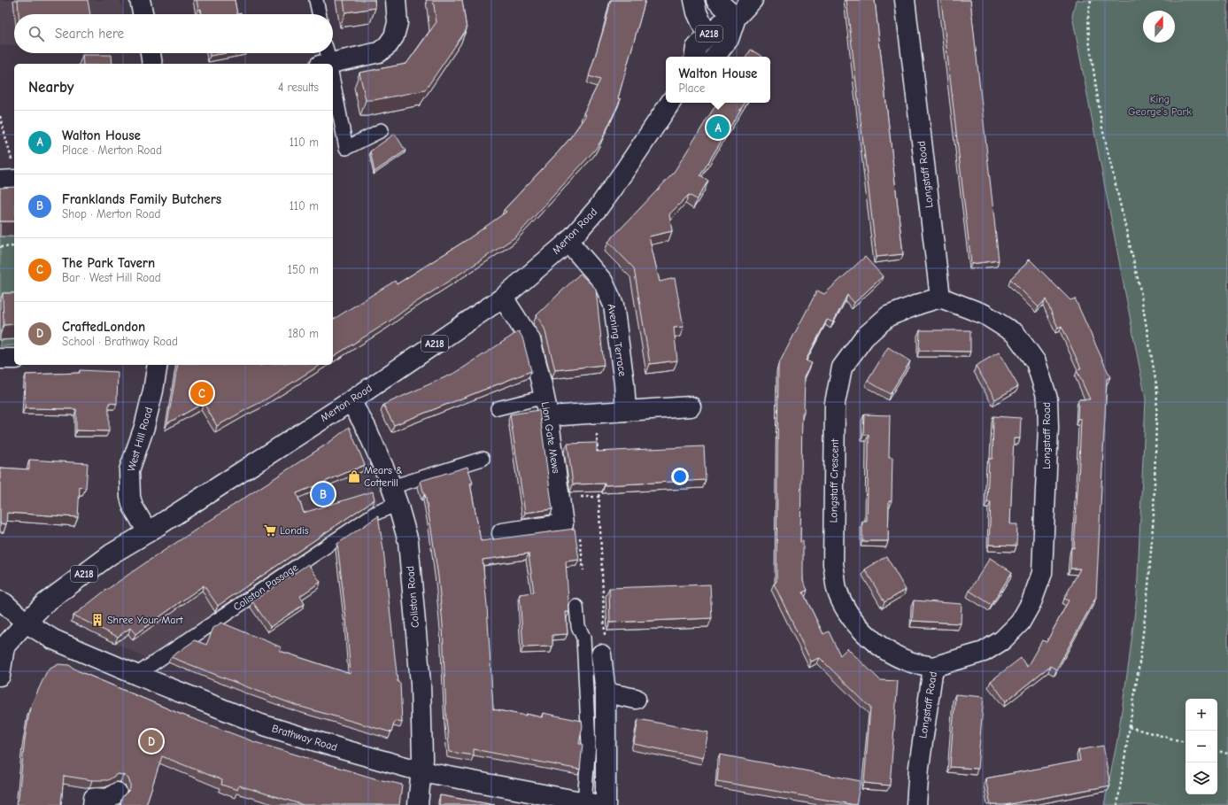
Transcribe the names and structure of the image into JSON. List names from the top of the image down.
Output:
{
  "streets": {
    "street": [
      "A218",
      "Longstaff Road",
      "Merton Road",
      "Avening Terrace",
      "Lion Gate Mews",
      "West Hill Road",
      "Longstaff Crescent",
      "Coliston Road",
      "Brathway Road"
    ],
    "lane": ["Coliston Passage"]
  },
  "crossings": [
    ["Longstaff Road", "Longstaff Crescent"],
    ["Merton Road", "Avening Terrace"],
    ["Merton Road", "Lion Gate Mews"],
    ["Merton Road", "West Hill Road"],
    ["Merton Road", "Coliston Road"],
    ["Merton Road", "Brathway Road"],
    ["Coliston Passage", "Coliston Road"],
    ["Coliston Passage", "Brathway Road"],
    ["Coliston Road", "Brathway Road"]
  ],
  "parks": ["King George's Park"],
  "places": {
    "shop": ["Mears & Cotterill"],
    "supermarket": ["Londis"],
    "building": ["Shree Your Mart"]
  },
  "north": "top",
  "page": {
    "search": "Search here",
    "popup": ["Walton House", "Place"],
    "heading": ["Nearby", "4 results"],
    "list": [
      {
        "mark": "A",
        "name": "Walton House",
        "note": "Place · Merton Road",
        "value": "110 m"
      },
      {
        "mark": "B",
        "name": "Franklands Family Butchers",
        "note": "Shop · Merton Road",
        "value": "110 m"
      },
      {
        "mark": "C",
        "name": "The Park Tavern",
        "note": "Bar · West Hill Road",
        "value": "150 m"
      },
      {
        "mark": "D",
        "name": "CraftedLondon",
        "note": "School · Brathway Road",
        "value": "180 m"
      }
    ],
    "pins": [
      "A",
      "C",
      "B",
      "D"
    ],
    "map_buttons": ["+", "−"]
  }
}
